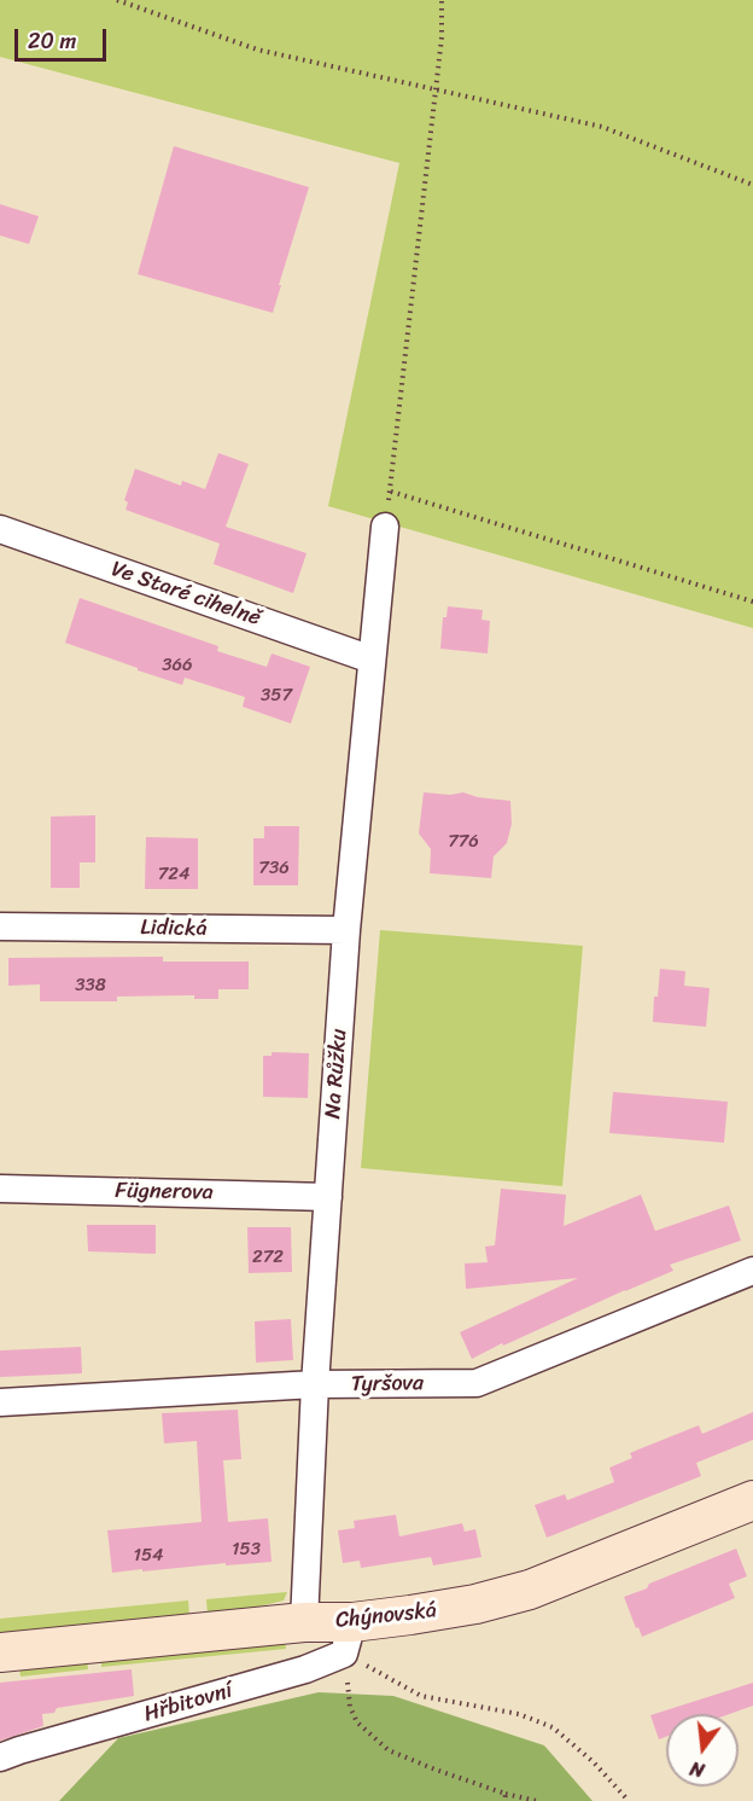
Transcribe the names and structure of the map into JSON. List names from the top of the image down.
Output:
{
  "streets": {
    "street": [
      "Ve Staré cihelně",
      "Lidická",
      "Na Růžku",
      "Fügnerova",
      "Tyršova",
      "Chýnovská",
      "Hřbitovní"
    ]
  },
  "crossings": [
    ["Ve Staré cihelně", "Na Růžku"],
    ["Lidická", "Na Růžku"],
    ["Na Růžku", "Fügnerova"],
    ["Na Růžku", "Tyršova"],
    ["Na Růžku", "Chýnovská"],
    ["Chýnovská", "Hřbitovní"]
  ],
  "house_numbers": [
    "366",
    "357",
    "776",
    "736",
    "724",
    "338",
    "272",
    "153",
    "154"
  ],
  "scale_bar": "20 m",
  "north": "bottom"
}
